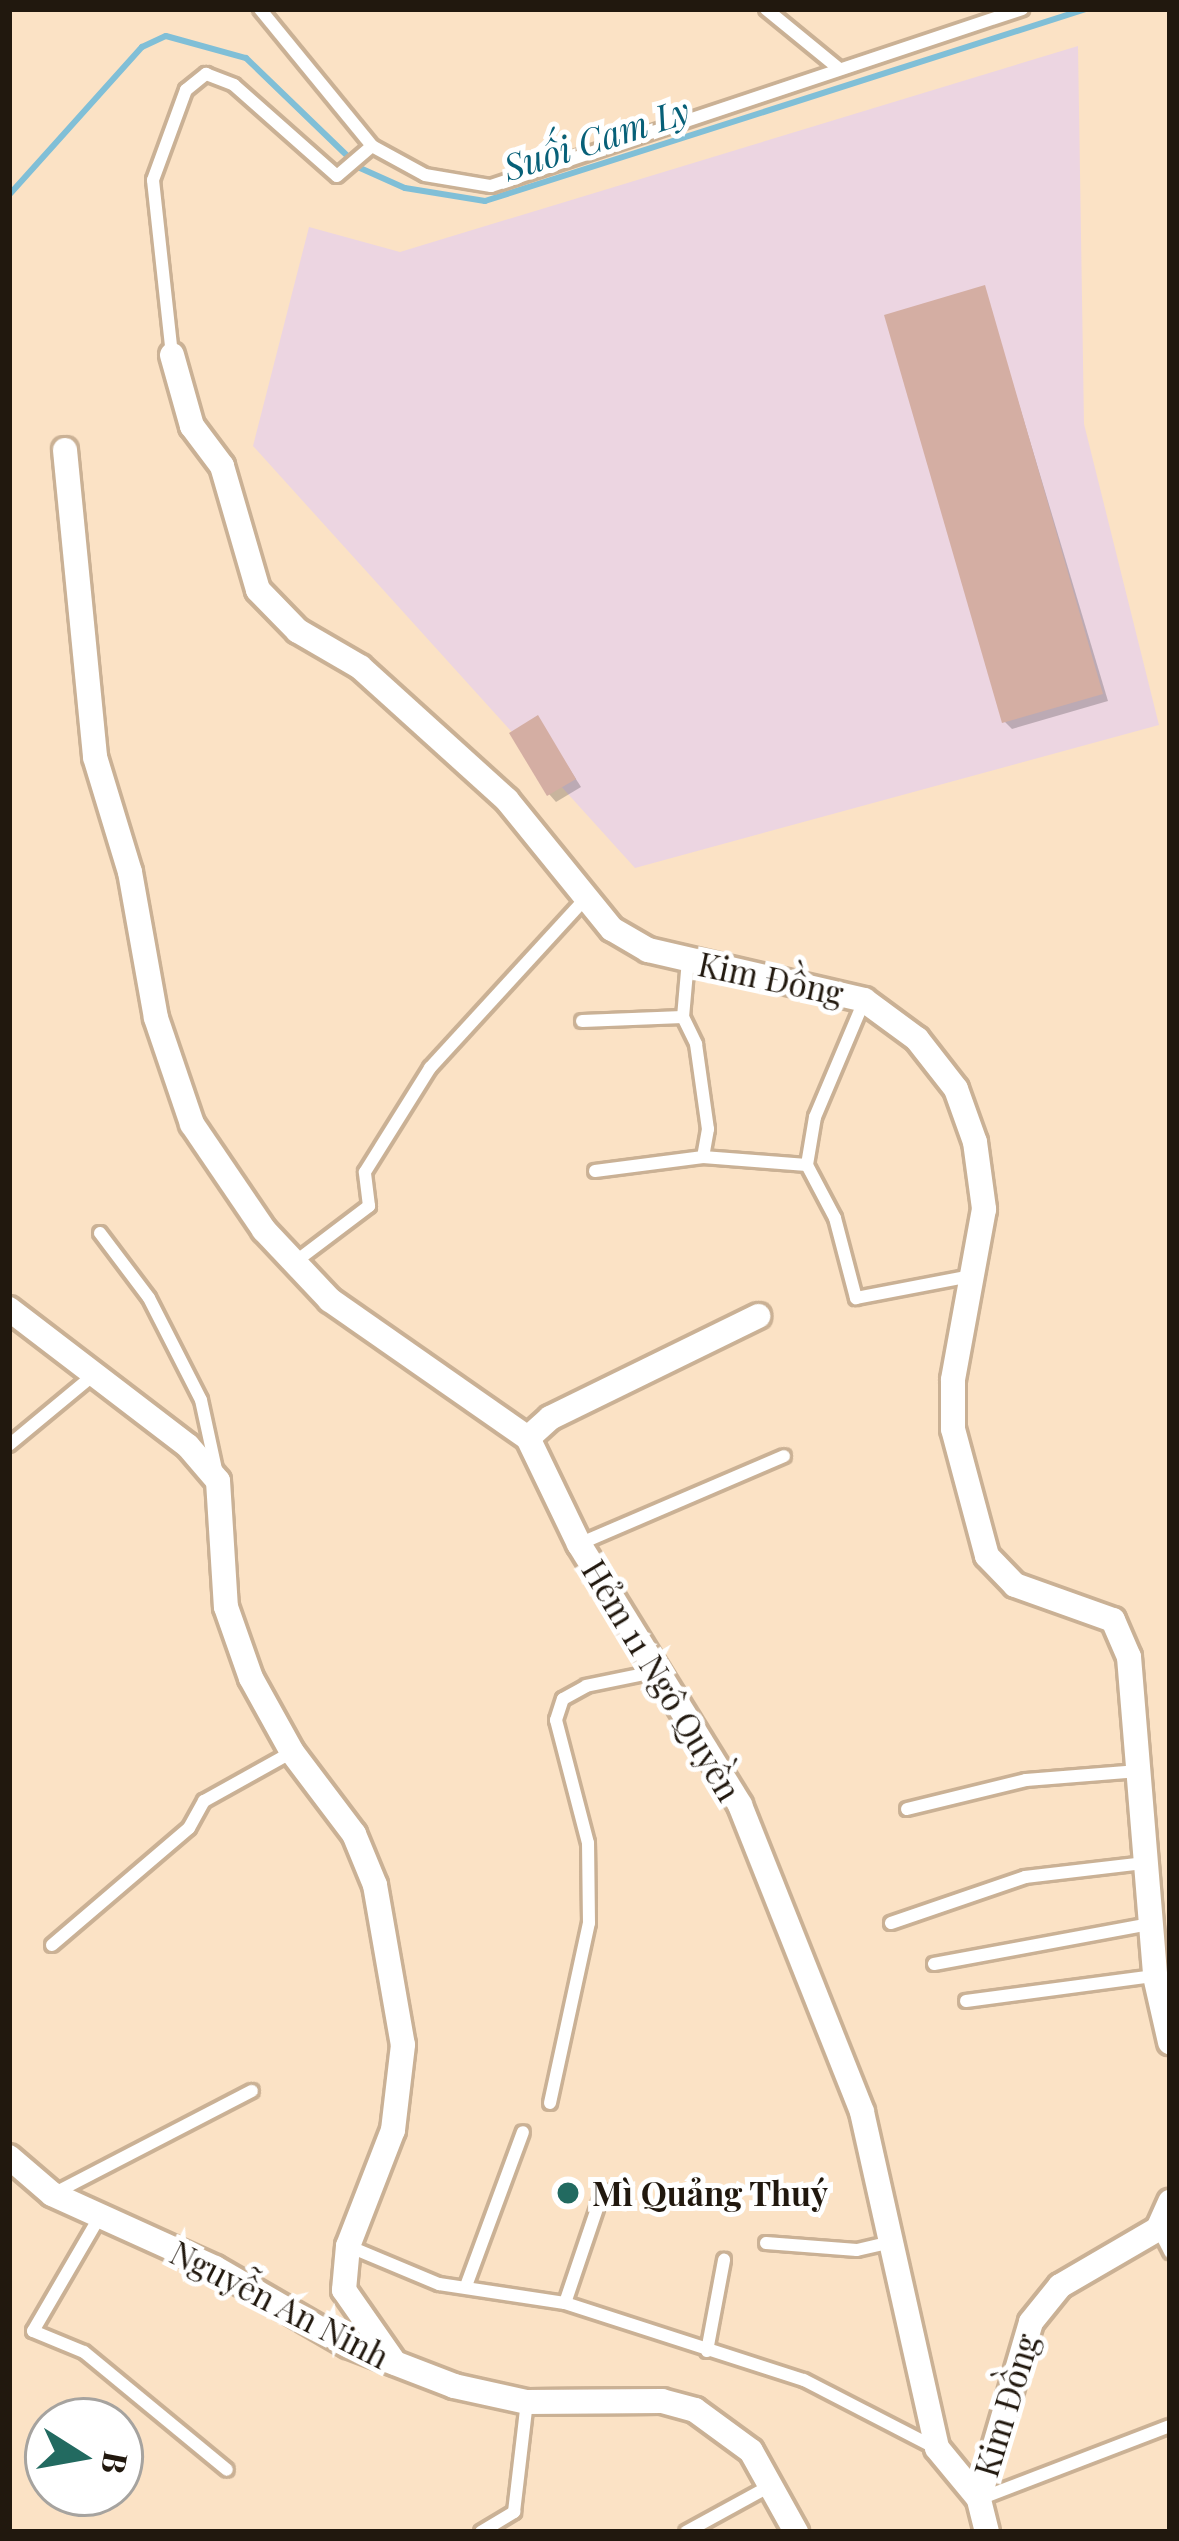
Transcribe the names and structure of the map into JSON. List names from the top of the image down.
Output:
{
  "streets": {
    "street": ["Kim Đồng", "Hẻm 11 Ngô Quyền", "Nguyễn An Ninh"]
  },
  "crossings": [
    ["Kim Đồng", "Hẻm 11 Ngô Quyền"]
  ],
  "water": ["Suối Cam Ly"],
  "places": ["Mì Quảng Thuý"],
  "north": "right"
}
